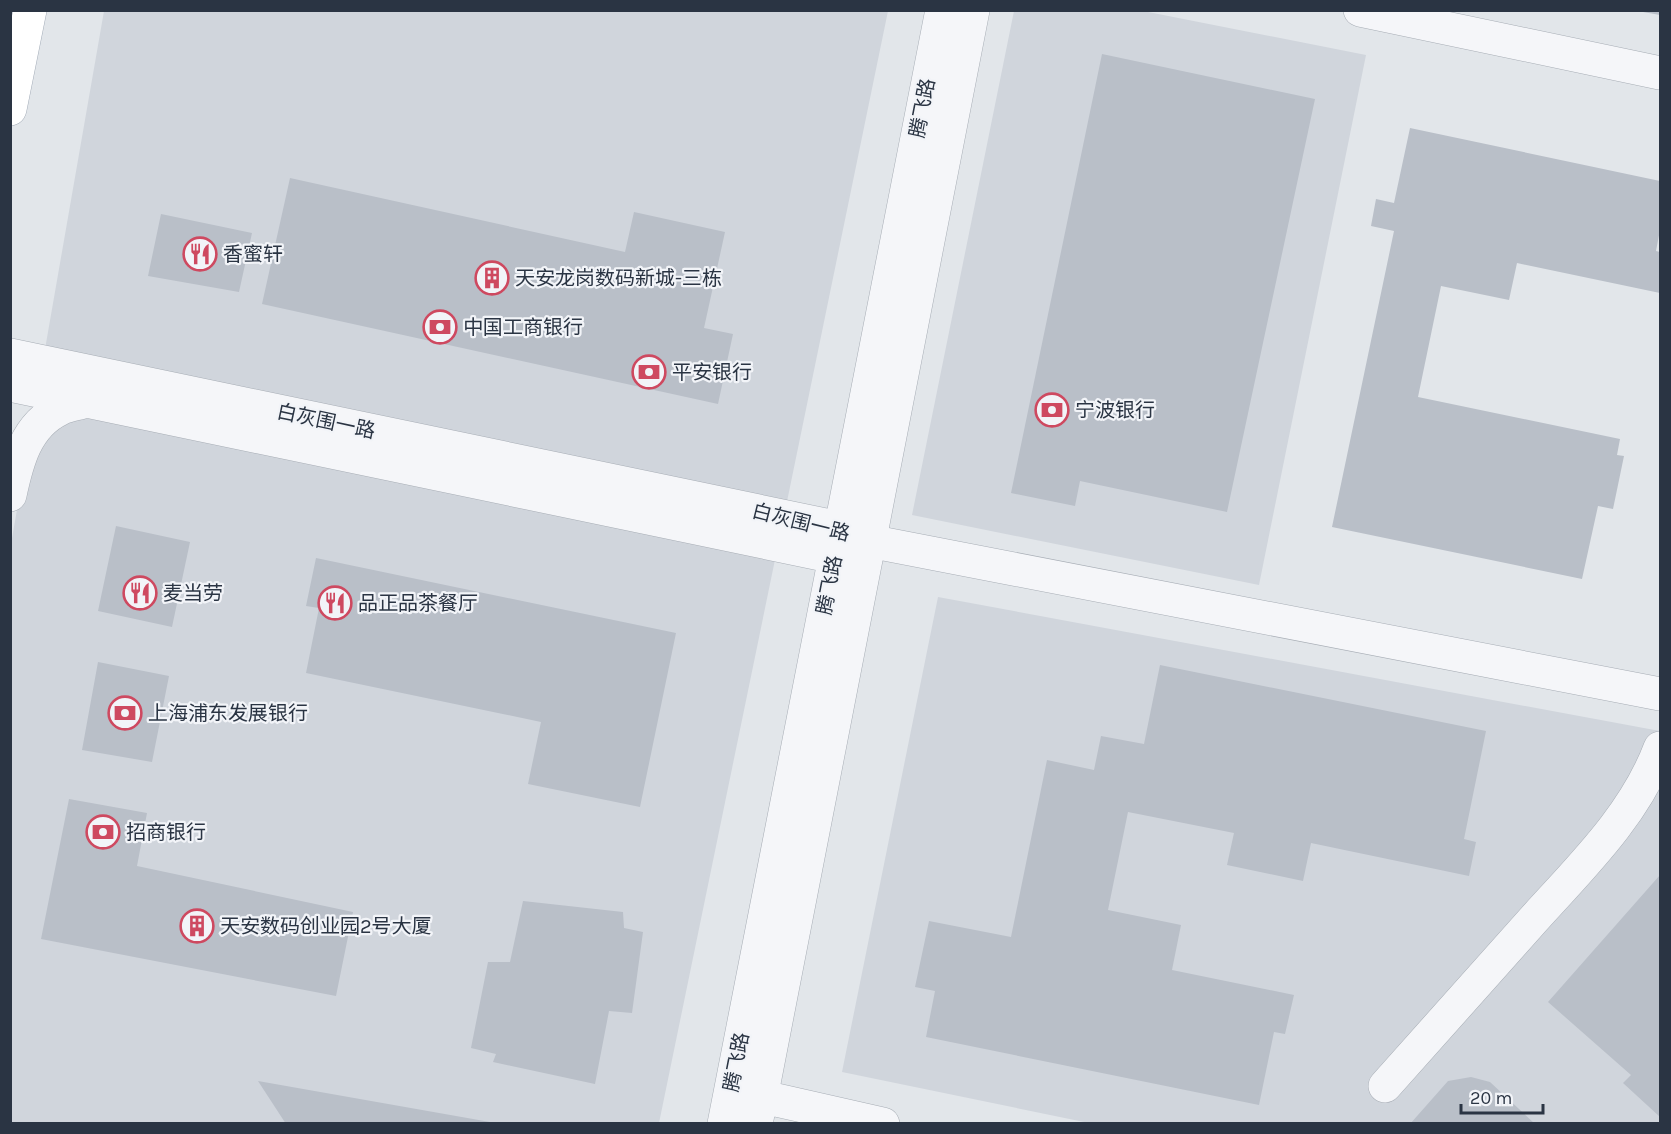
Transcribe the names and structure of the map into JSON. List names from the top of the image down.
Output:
{
  "streets": {
    "street": ["腾飞路", "白灰围一路"]
  },
  "crossings": [
    ["腾飞路", "白灰围一路"]
  ],
  "places": {
    "restaurant": ["香蜜轩", "麦当劳", "品正品茶餐厅"],
    "building": ["天安龙岗数码新城-三栋", "天安数码创业园2号大厦"],
    "bank": [
      "中国工商银行",
      "平安银行",
      "宁波银行",
      "上海浦东发展银行",
      "招商银行"
    ]
  },
  "scale_bar": "20 m"
}
